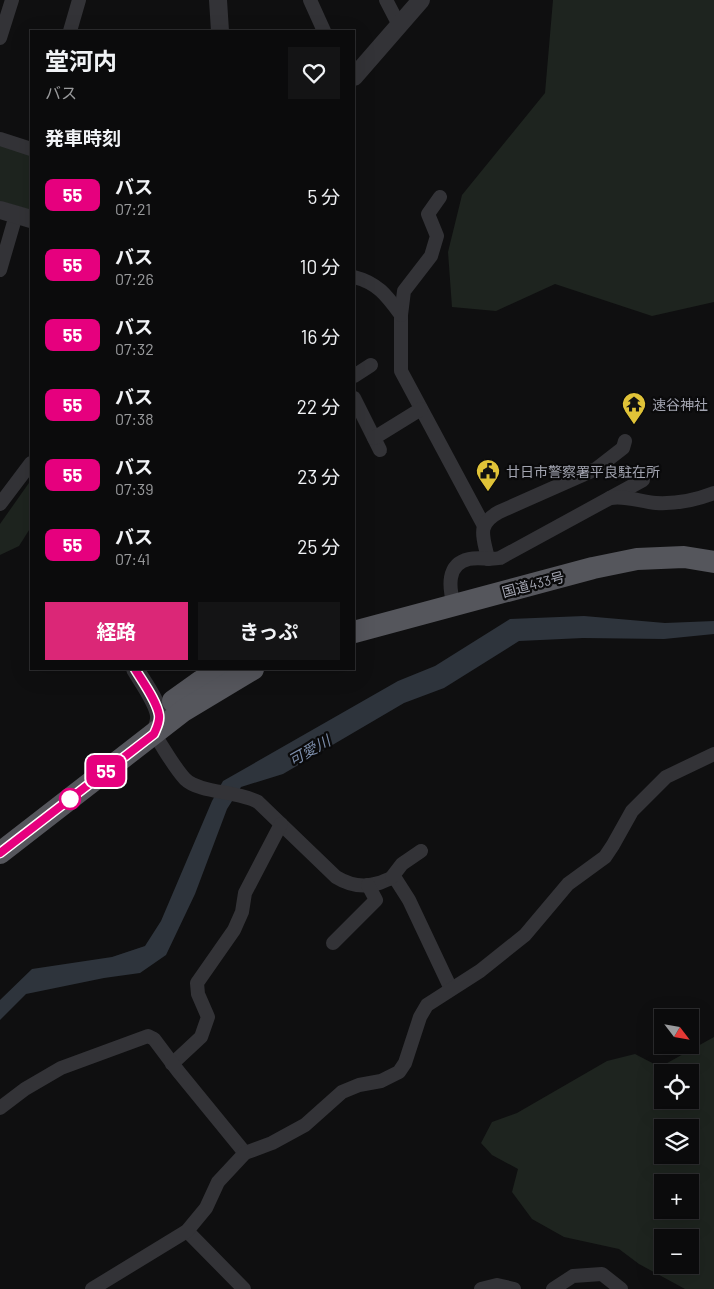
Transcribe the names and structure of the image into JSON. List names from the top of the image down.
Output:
{
  "streets": {
    "highway": ["国道433号"]
  },
  "water": ["可愛川"],
  "places": {
    "temple": ["速谷神社"],
    "public building": ["廿日市警察署平良駐在所"]
  },
  "lines": ["bus line 55"],
  "north": "bottom right",
  "page": {
    "on_map": "55",
    "heading": [
      ["堂河内", "バス"],
      "発車時刻"
    ],
    "list": [
      {
        "mark": "55",
        "name": "バス",
        "note": "07:21",
        "value": "5 分"
      },
      {
        "mark": "55",
        "name": "バス",
        "note": "07:26",
        "value": "10 分"
      },
      {
        "mark": "55",
        "name": "バス",
        "note": "07:32",
        "value": "16 分"
      },
      {
        "mark": "55",
        "name": "バス",
        "note": "07:38",
        "value": "22 分"
      },
      {
        "mark": "55",
        "name": "バス",
        "note": "07:39",
        "value": "23 分"
      },
      {
        "mark": "55",
        "name": "バス",
        "note": "07:41",
        "value": "25 分"
      }
    ],
    "buttons": ["経路", "きっぷ"],
    "map_buttons": ["+", "−"]
  }
}
